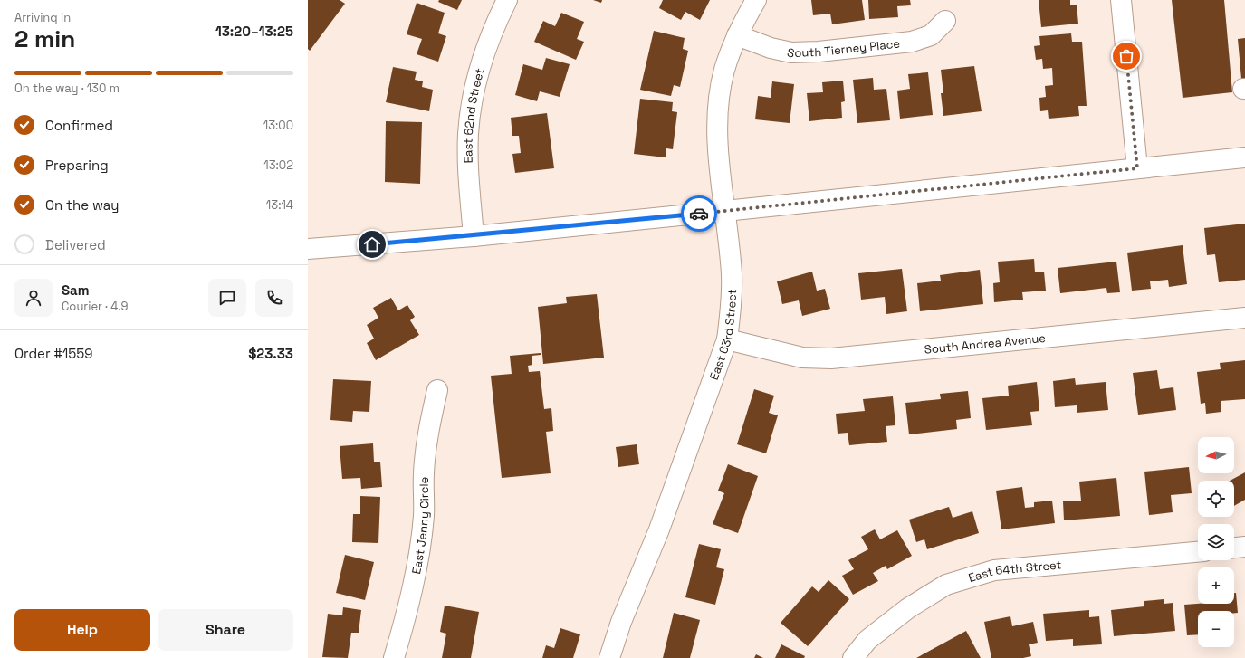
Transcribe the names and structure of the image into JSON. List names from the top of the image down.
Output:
{
  "streets": {
    "street": [
      "South Tierney Place",
      "East 62nd Street",
      "East 63rd Street",
      "South Andrea Avenue",
      "East Jenny Circle",
      "East 64th Street"
    ]
  },
  "crossings": [
    ["South Tierney Place", "East 63rd Street"],
    ["East 63rd Street", "South Andrea Avenue"]
  ],
  "north": "left",
  "page": {
    "heading": ["2 min", "Arriving in", "13:20–13:25"],
    "panel": [
      "Sam",
      "Courier · 4.9",
      "Order #1559",
      "$23.33"
    ],
    "bar": "On the way · 130 m",
    "list": [
      ["Confirmed", "13:00"],
      ["Preparing", "13:02"],
      ["On the way", "13:14"],
      "Delivered"
    ],
    "map_buttons": ["+", "−"],
    "buttons": ["Help", "Share"]
  }
}
